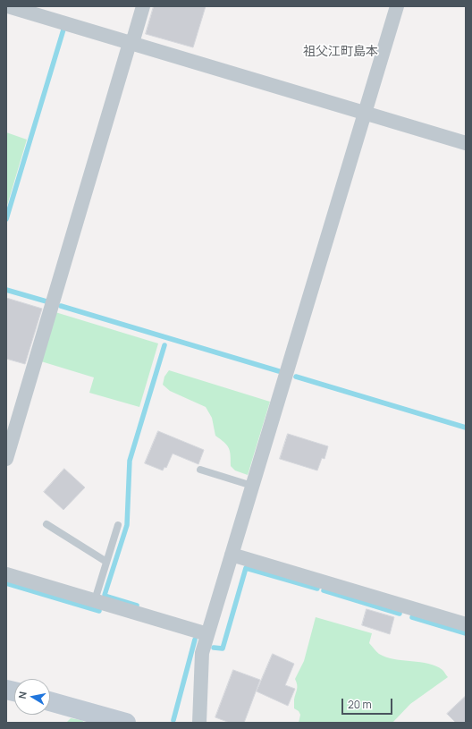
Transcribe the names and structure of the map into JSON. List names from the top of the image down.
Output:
{
  "districts": ["祖父江町島本"],
  "scale_bar": "20 m",
  "north": "left"
}
